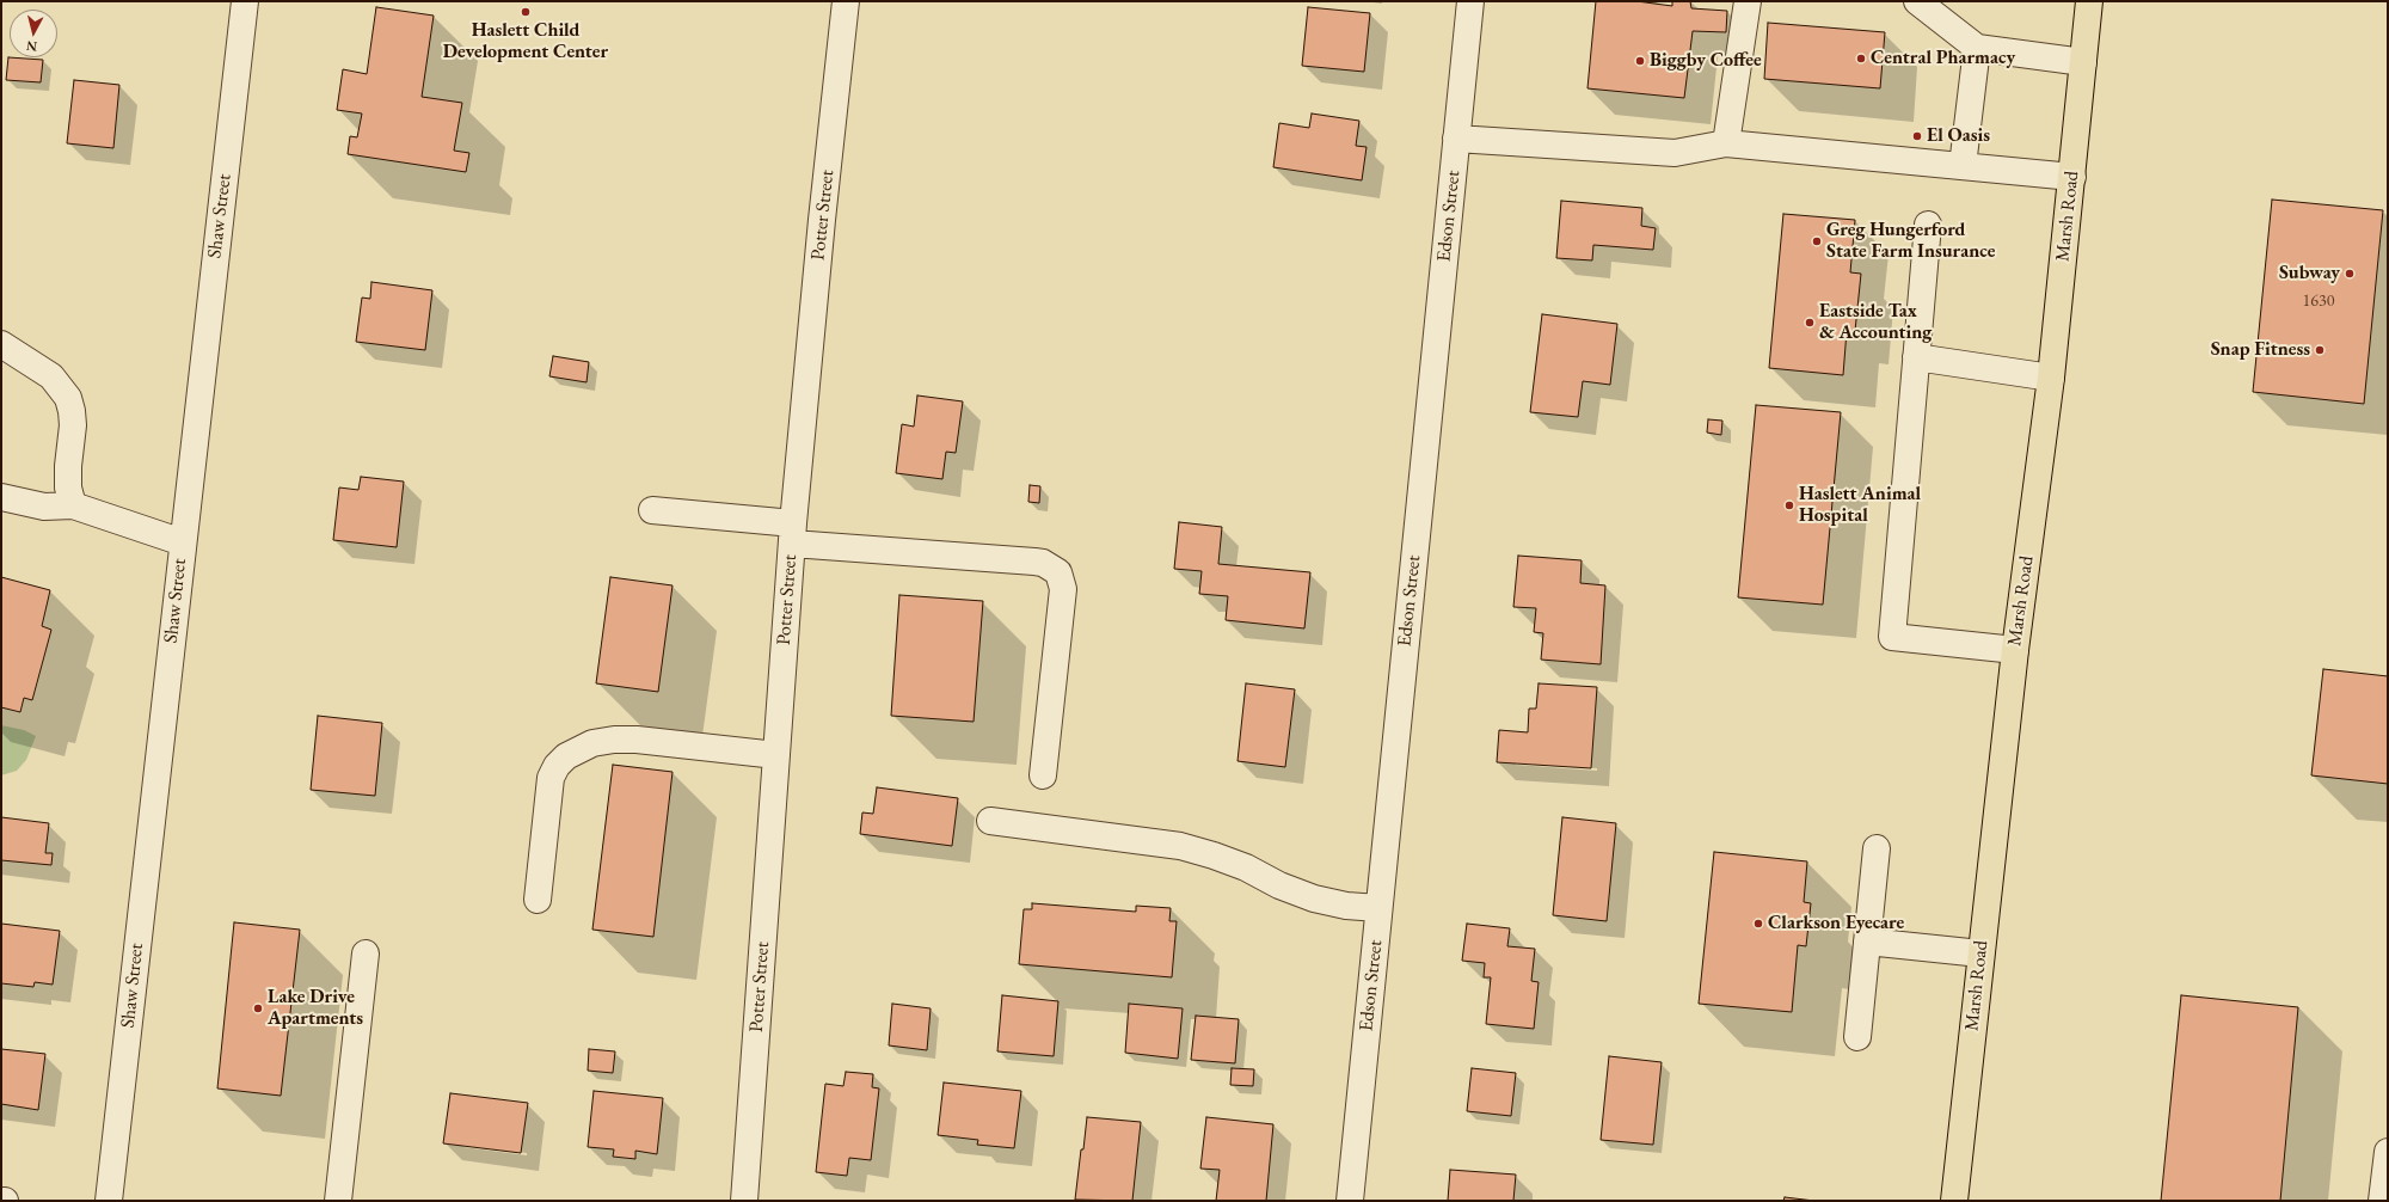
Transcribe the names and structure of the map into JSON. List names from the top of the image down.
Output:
{
  "streets": {
    "main road": ["Marsh Road"],
    "street": ["Potter Street", "Shaw Street", "Edson Street"]
  },
  "places": [
    "Haslett Child Development Center",
    "Central Pharmacy",
    "Biggby Coffee",
    "El Oasis",
    "Greg Hungerford State Farm Insurance",
    "Subway",
    "Eastside Tax & Accounting",
    "Snap Fitness",
    "Haslett Animal Hospital",
    "Clarkson Eyecare",
    "Lake Drive Apartments"
  ],
  "house_numbers": ["1630"],
  "north": "bottom"
}
